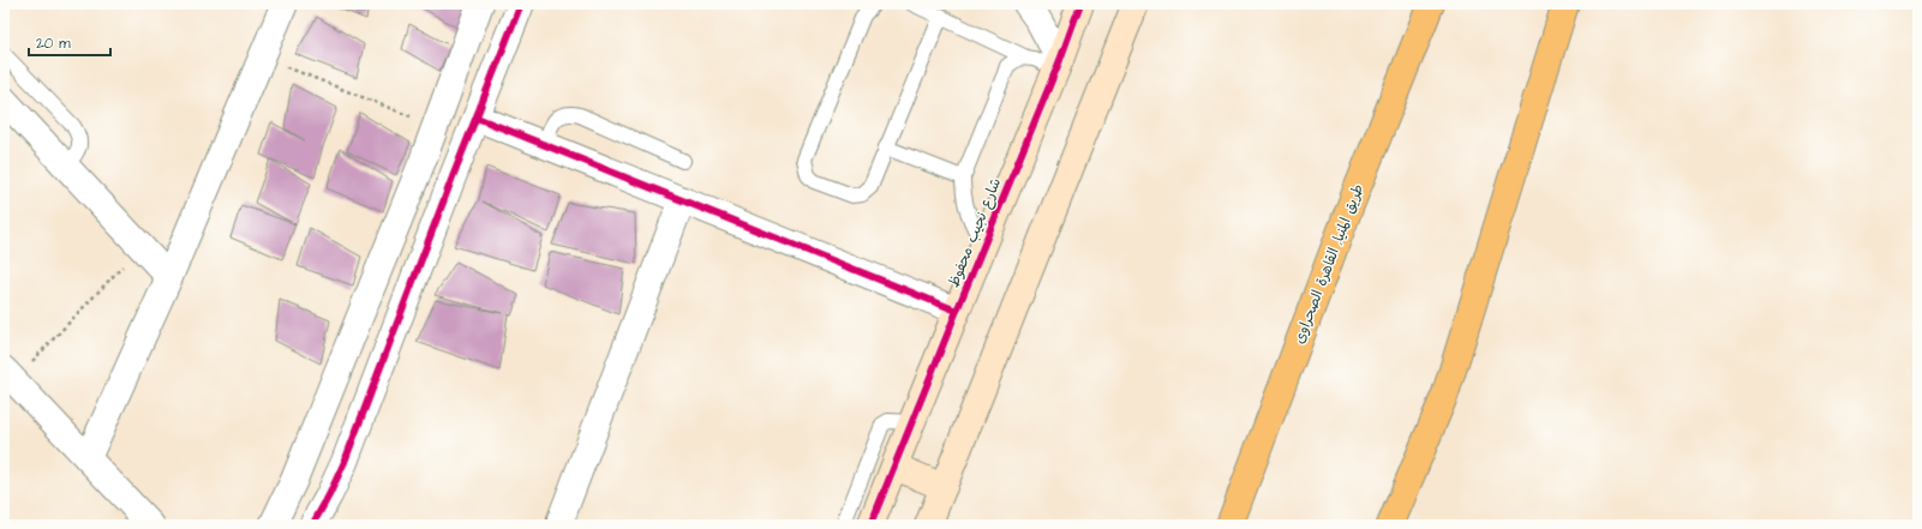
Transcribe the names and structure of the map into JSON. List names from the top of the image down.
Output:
{
  "streets": {
    "highway": ["طريق المنيا, القاهرة الصحراوى"],
    "street": ["شارع نجيب محفوظ"]
  },
  "scale_bar": "20 m"
}
